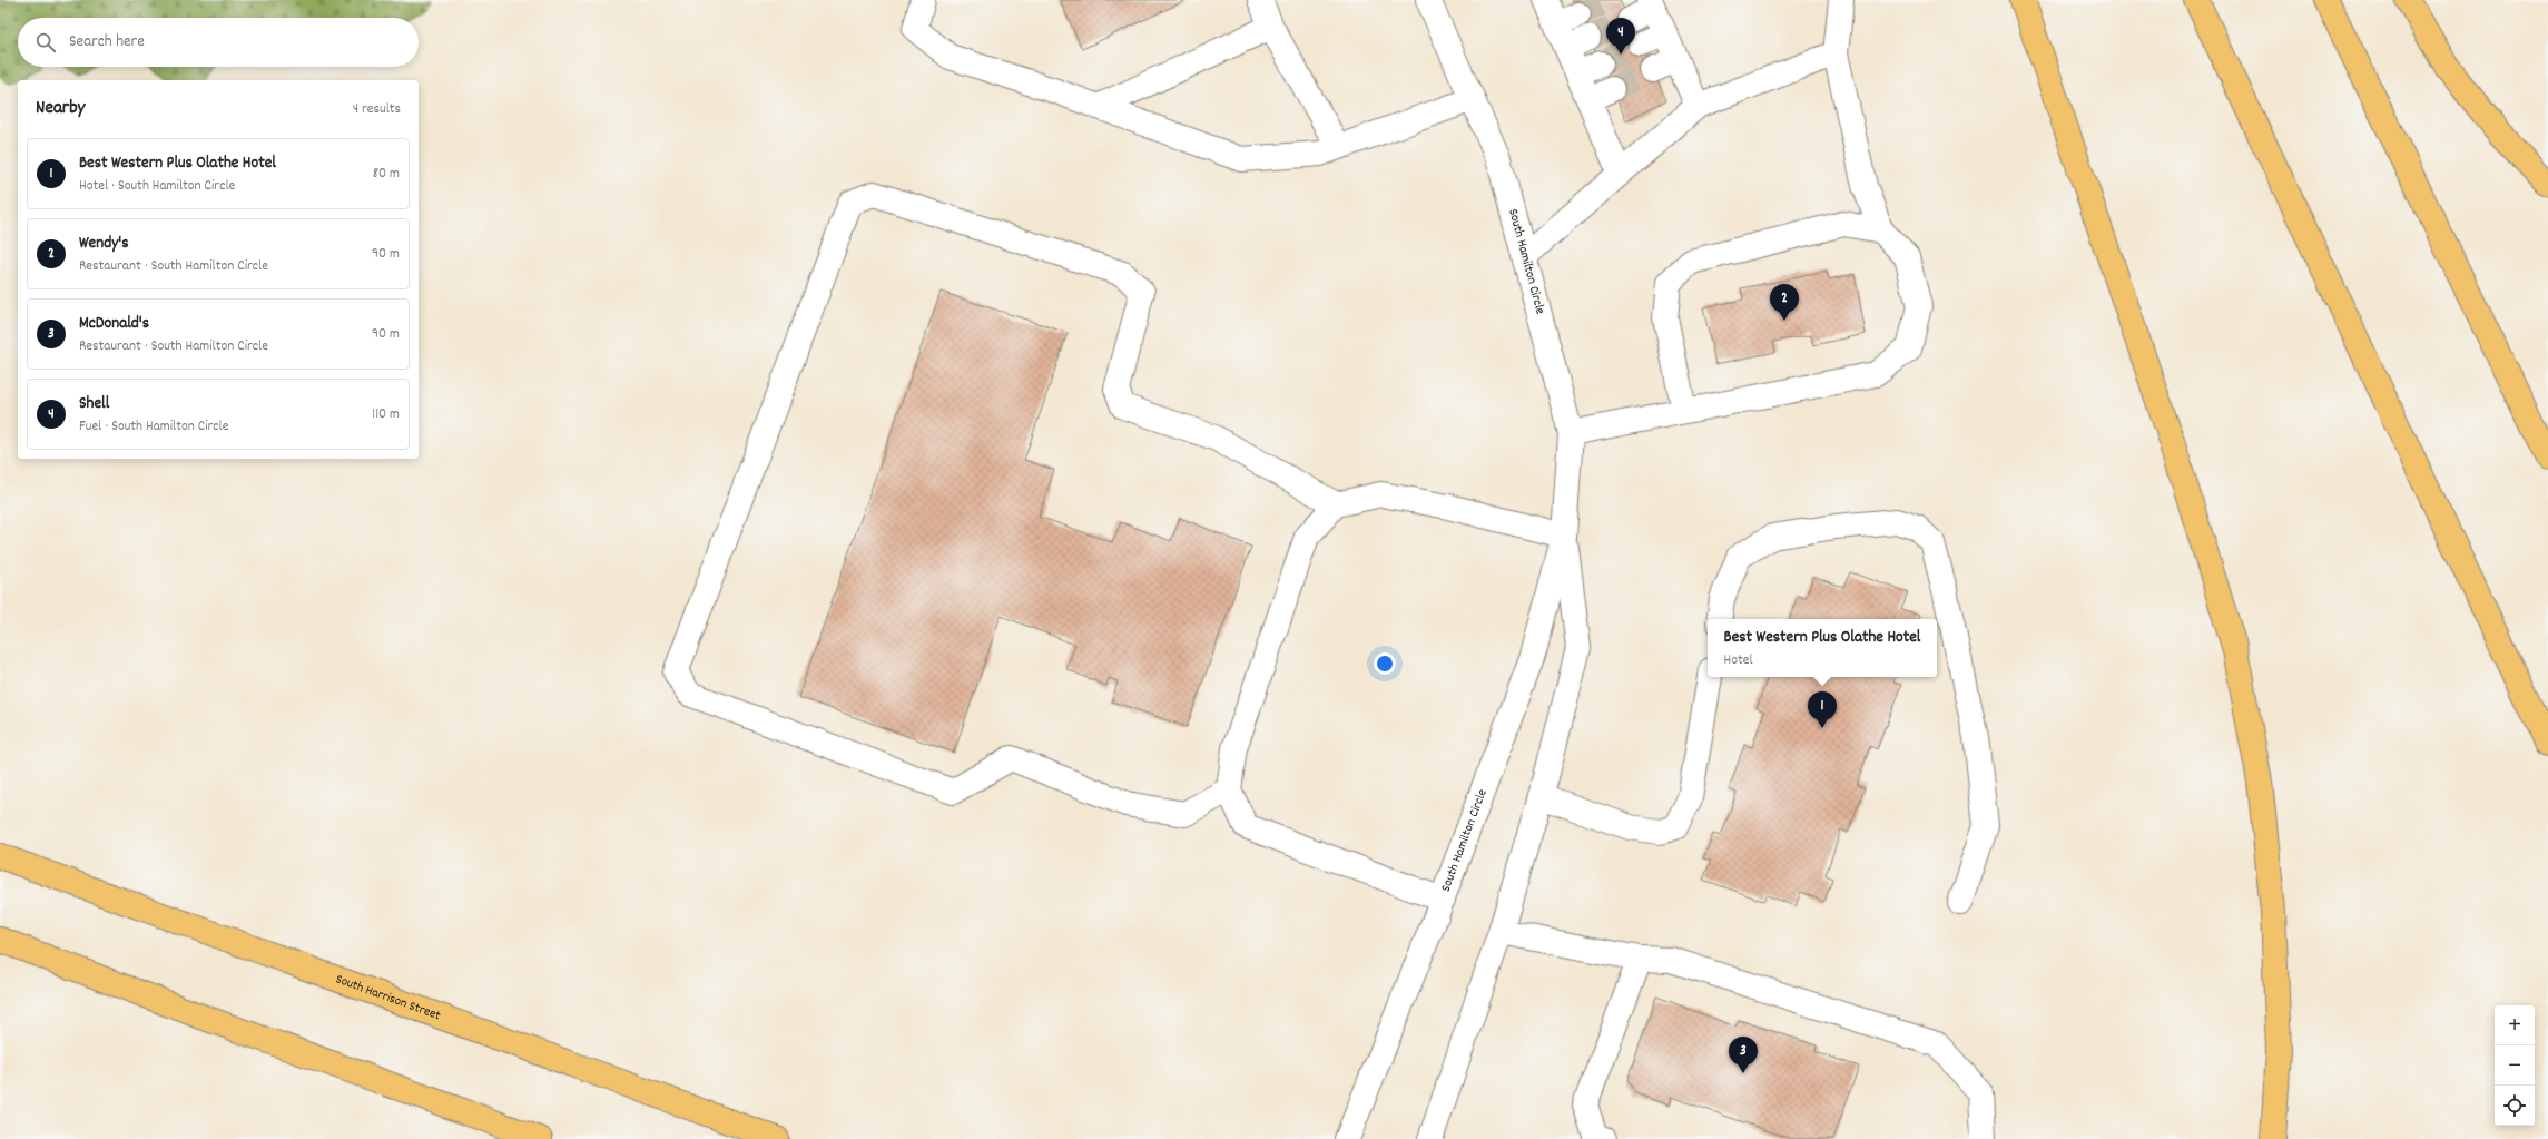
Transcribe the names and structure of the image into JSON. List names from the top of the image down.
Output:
{
  "streets": {
    "highway": ["South Harrison Street"],
    "street": ["South Hamilton Circle"]
  },
  "page": {
    "pins": [
      "4",
      "2",
      "1",
      "3"
    ],
    "search": "Search here",
    "heading": ["Nearby", "4 results"],
    "list": [
      {
        "mark": "1",
        "name": "Best Western Plus Olathe Hotel",
        "note": "Hotel · South Hamilton Circle",
        "value": "80 m"
      },
      {
        "mark": "2",
        "name": "Wendy's",
        "note": "Restaurant · South Hamilton Circle",
        "value": "90 m"
      },
      {
        "mark": "3",
        "name": "McDonald's",
        "note": "Restaurant · South Hamilton Circle",
        "value": "90 m"
      },
      {
        "mark": "4",
        "name": "Shell",
        "note": "Fuel · South Hamilton Circle",
        "value": "110 m"
      }
    ],
    "popup": ["Best Western Plus Olathe Hotel", "Hotel"],
    "map_buttons": ["+", "−"]
  }
}
